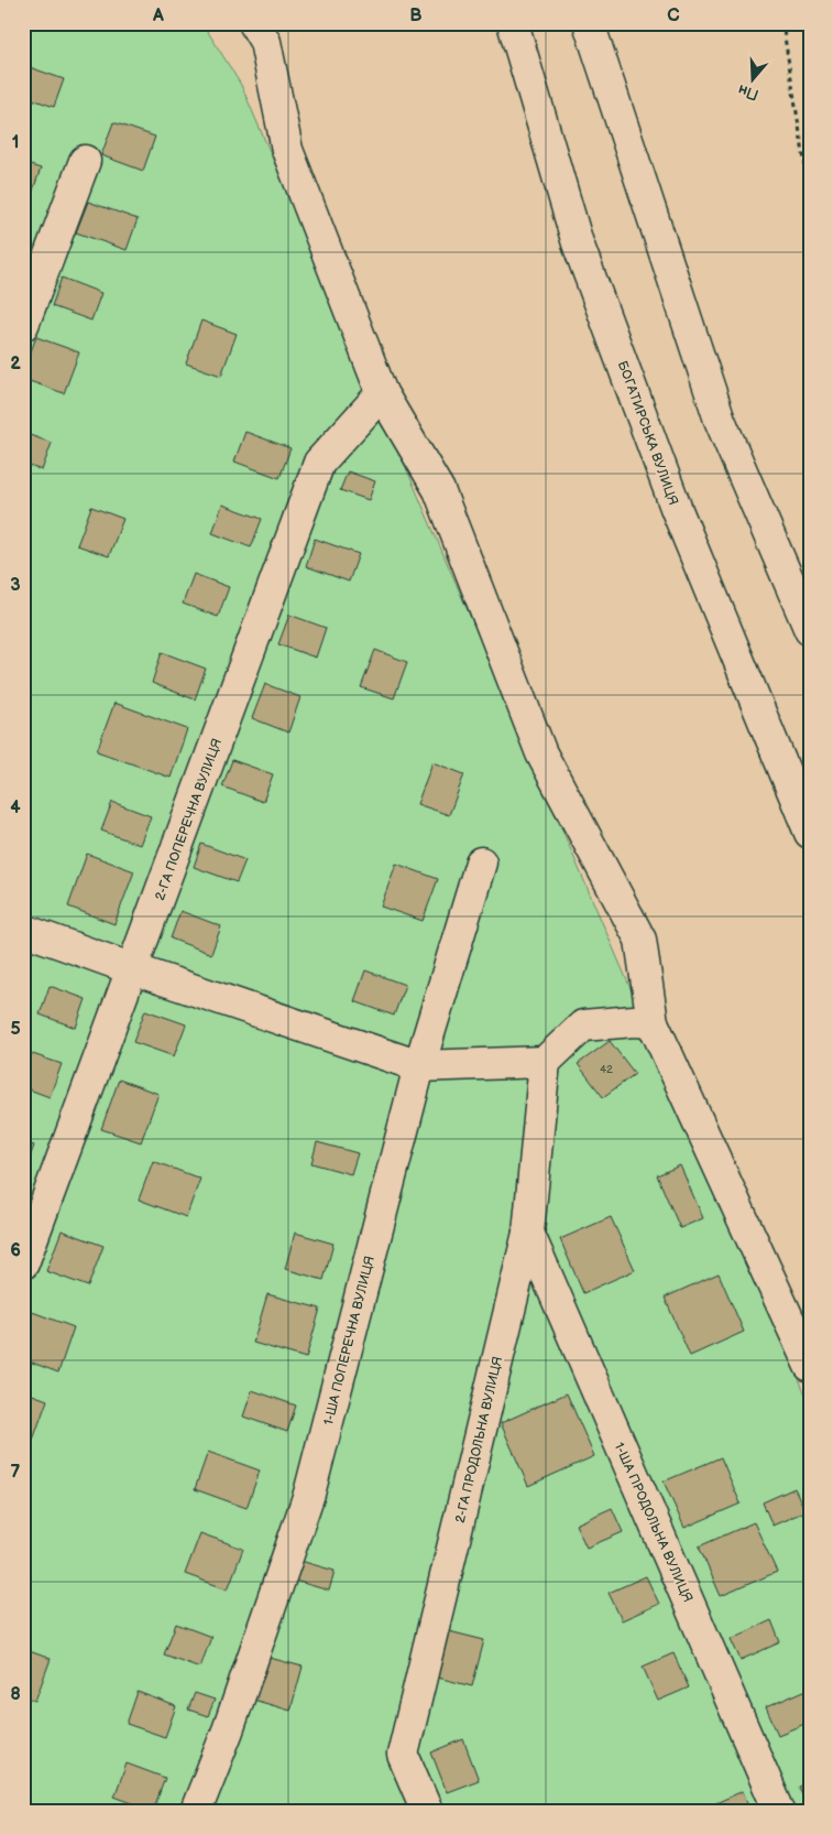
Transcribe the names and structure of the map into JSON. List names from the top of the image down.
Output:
{
  "streets": {
    "street": [
      "БОГАТИРСЬКА ВУЛИЦЯ",
      "2-ГА ПОПЕРЕЧНА ВУЛИЦЯ",
      "1-ША ПОПЕРЕЧНА ВУЛИЦЯ",
      "2-ГА ПРОДОЛЬНА ВУЛИЦЯ",
      "1-ША ПРОДОЛЬНА ВУЛИЦЯ"
    ]
  },
  "crossings": [
    ["2-ГА ПРОДОЛЬНА ВУЛИЦЯ", "1-ША ПРОДОЛЬНА ВУЛИЦЯ"]
  ],
  "house_numbers": ["42"],
  "north": "bottom",
  "grid": {
    "columns": ["A", "B", "C"],
    "rows": [
      "1",
      "2",
      "3",
      "4",
      "5",
      "6",
      "7",
      "8"
    ]
  }
}
